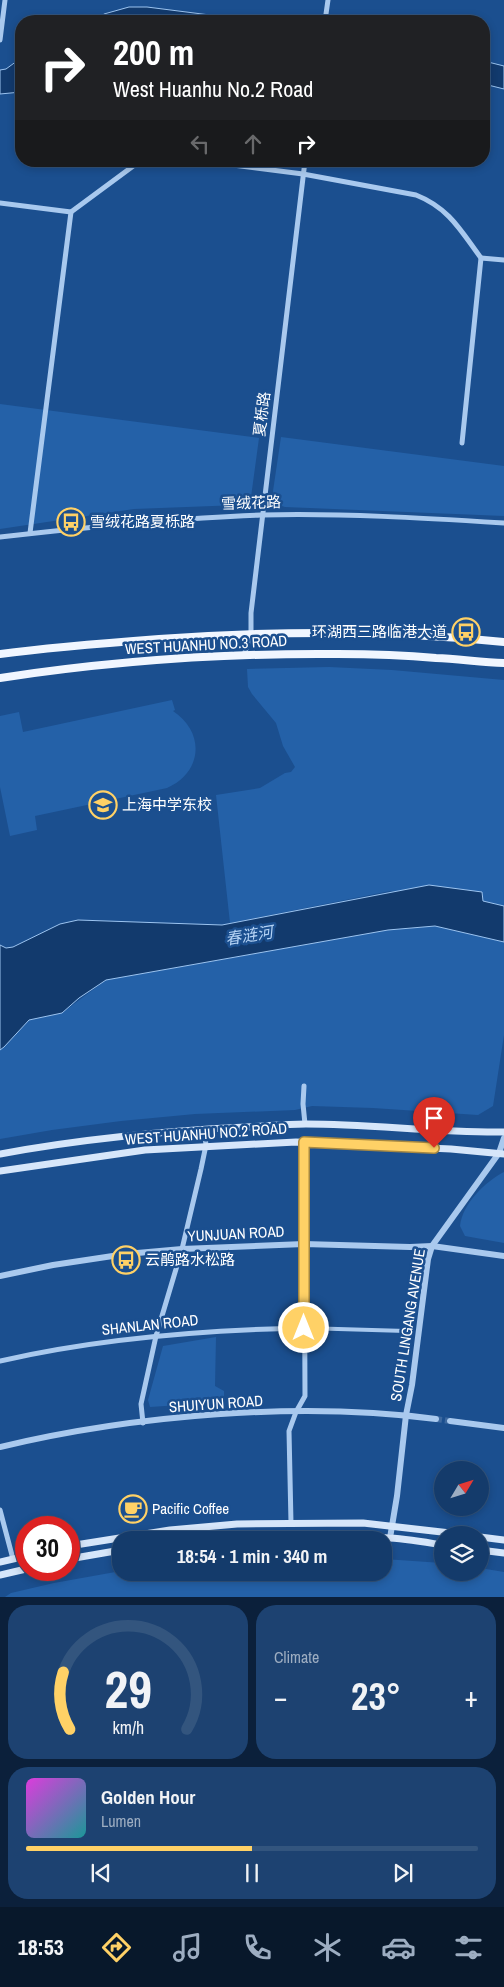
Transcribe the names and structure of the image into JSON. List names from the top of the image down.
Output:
{
  "streets": {
    "main road": ["WEST HUANHU NO.3 ROAD", "WEST HUANHU NO.2 ROAD"],
    "street": [
      "夏栎路",
      "雪绒花路",
      "YUNJUAN ROAD",
      "SHANLAN ROAD",
      "SOUTH LINGANG AVENUE",
      "SHUIYUN ROAD"
    ]
  },
  "crossings": [
    ["夏栎路", "雪绒花路"],
    ["夏栎路", "WEST HUANHU NO.3 ROAD"],
    ["WEST HUANHU NO.2 ROAD", "SOUTH LINGANG AVENUE"],
    ["YUNJUAN ROAD", "SOUTH LINGANG AVENUE"],
    ["SOUTH LINGANG AVENUE", "SHUIYUN ROAD"]
  ],
  "water": ["春涟河"],
  "places": {
    "bus stop": ["雪绒花路夏栎路", "环湖西三路临港大道", "云鹃路水松路"],
    "school or university": ["上海中学东校"],
    "cafe": ["Pacific Coffee"]
  },
  "north": "top right",
  "page": {
    "turn": ["200 m", "West Huanhu No.2 Road"],
    "limit": "30",
    "trip": "18:54 · 1 min · 340 m",
    "tile": "Climate",
    "heat": ["−", "23°", "+"],
    "song": ["Golden Hour", "Lumen"],
    "tabs": "18:53",
    "gauge": ["29", "km/h"]
  }
}
